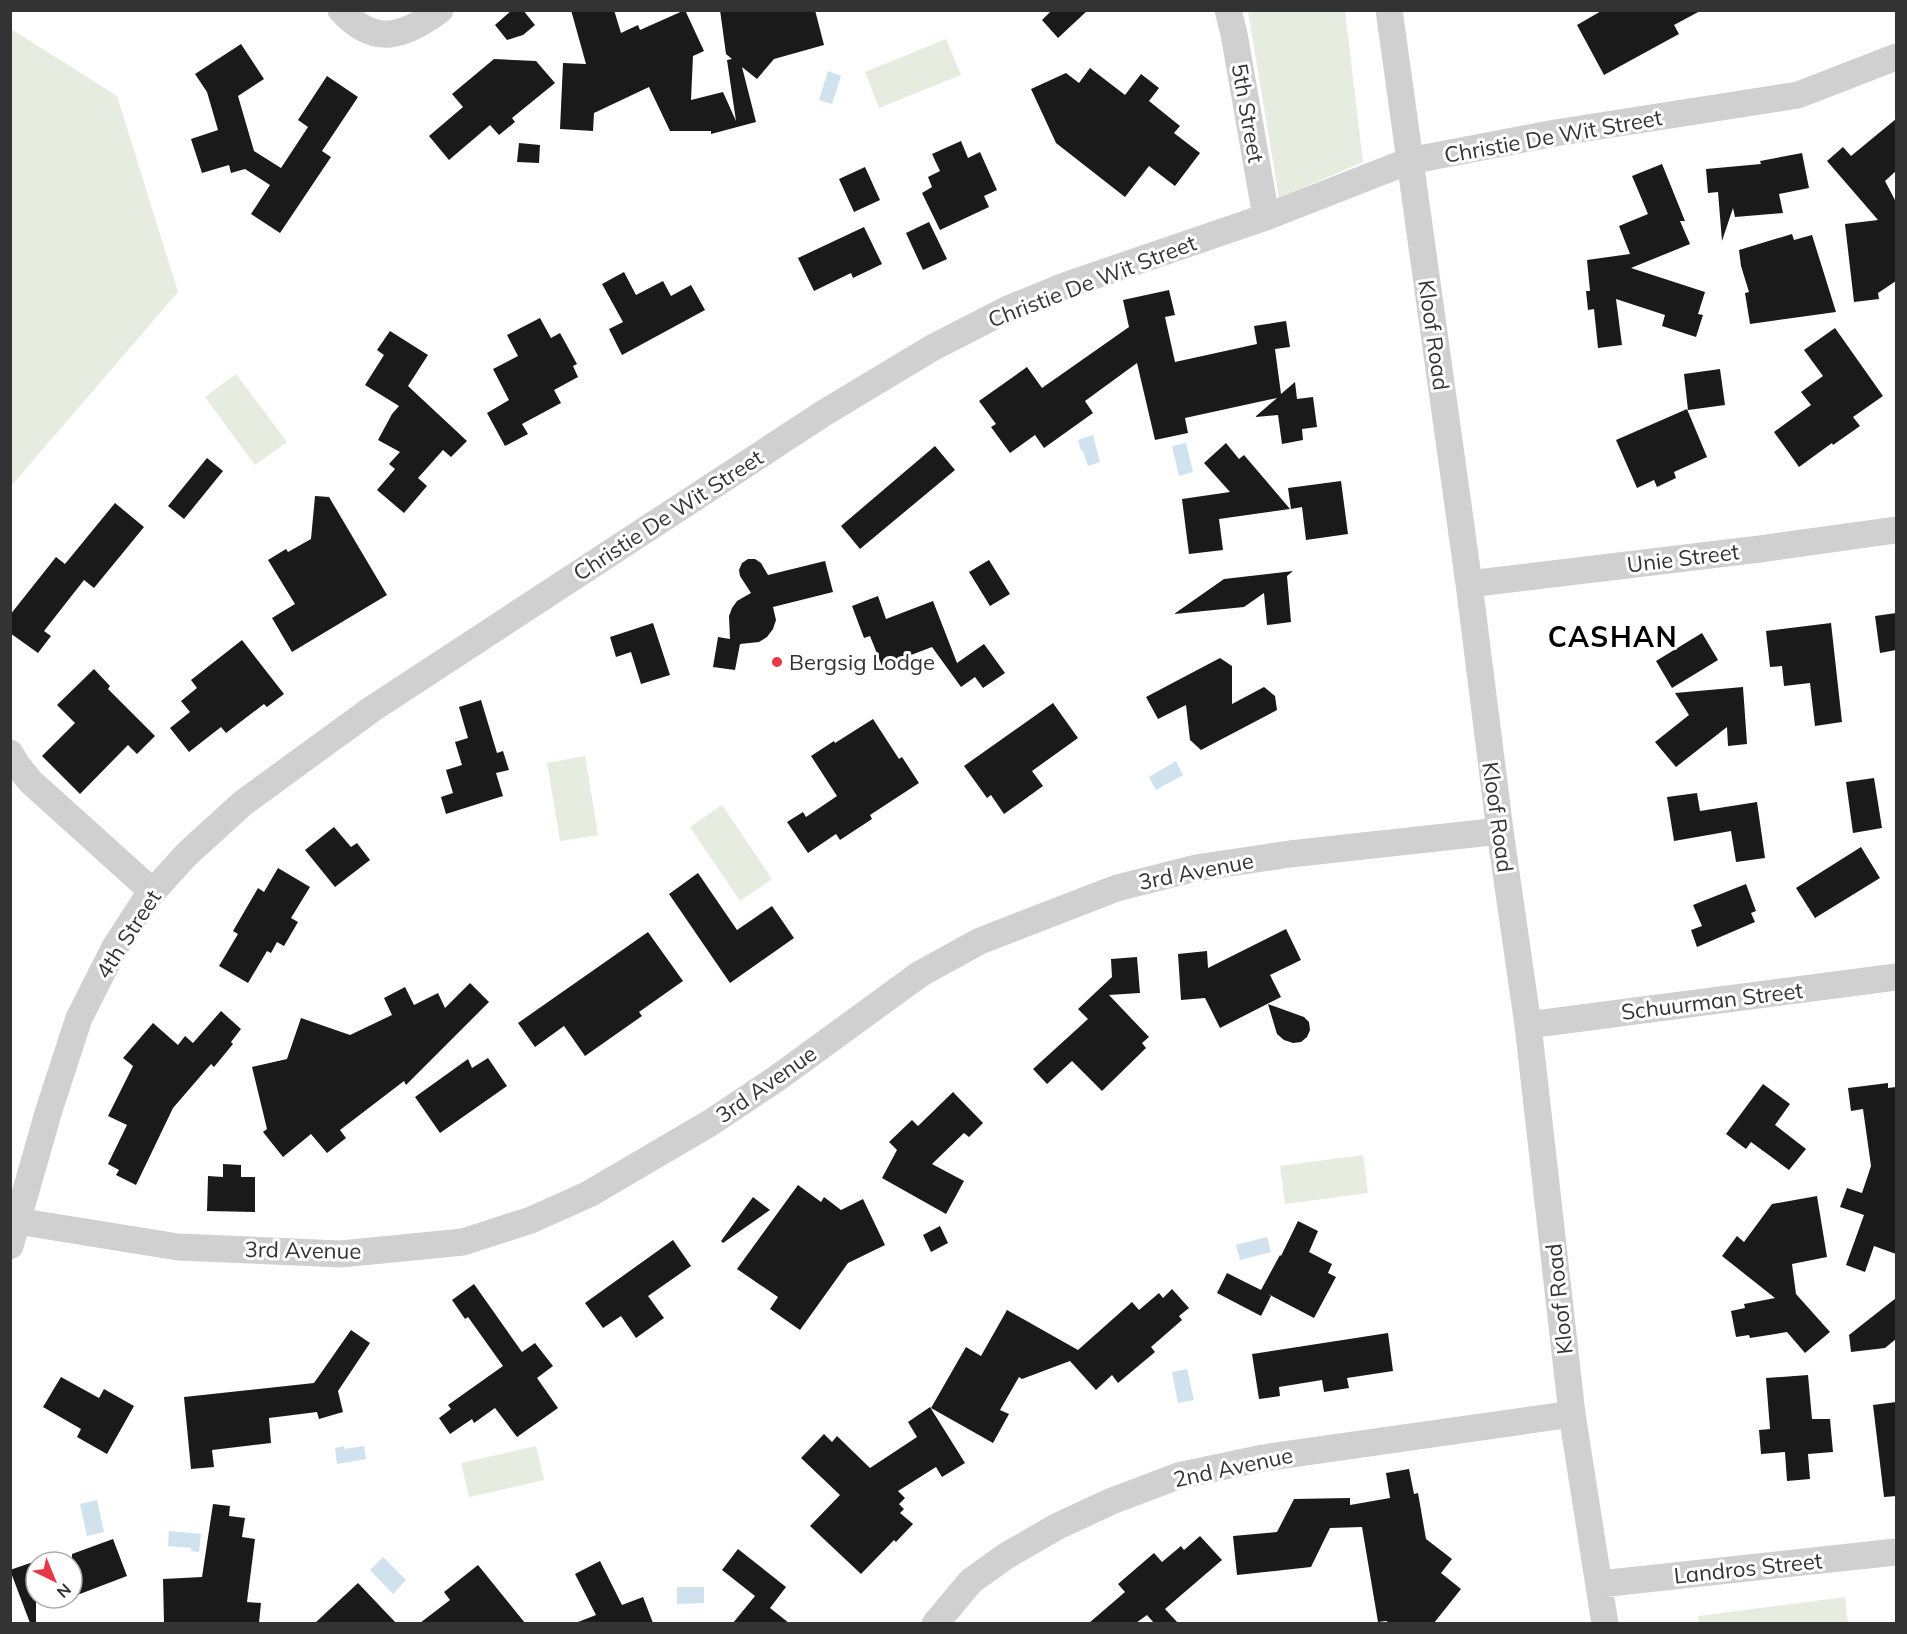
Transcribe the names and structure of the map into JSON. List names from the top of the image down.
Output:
{
  "streets": {
    "street": [
      "5th Street",
      "Christie De Wit Street",
      "Kloof Road",
      "Unie Street",
      "3rd Avenue",
      "4th Street",
      "Schuurman Street",
      "2nd Avenue",
      "Landros Street"
    ]
  },
  "crossings": [
    ["5th Street", "Christie De Wit Street"],
    ["Christie De Wit Street", "Kloof Road"],
    ["Christie De Wit Street", "4th Street"],
    ["Kloof Road", "Unie Street"],
    ["Kloof Road", "3rd Avenue"],
    ["Kloof Road", "Schuurman Street"],
    ["Kloof Road", "2nd Avenue"],
    ["Kloof Road", "Landros Street"],
    ["3rd Avenue", "4th Street"]
  ],
  "districts": ["CASHAN"],
  "places": ["Bergsig Lodge"],
  "north": "bottom right"
}
